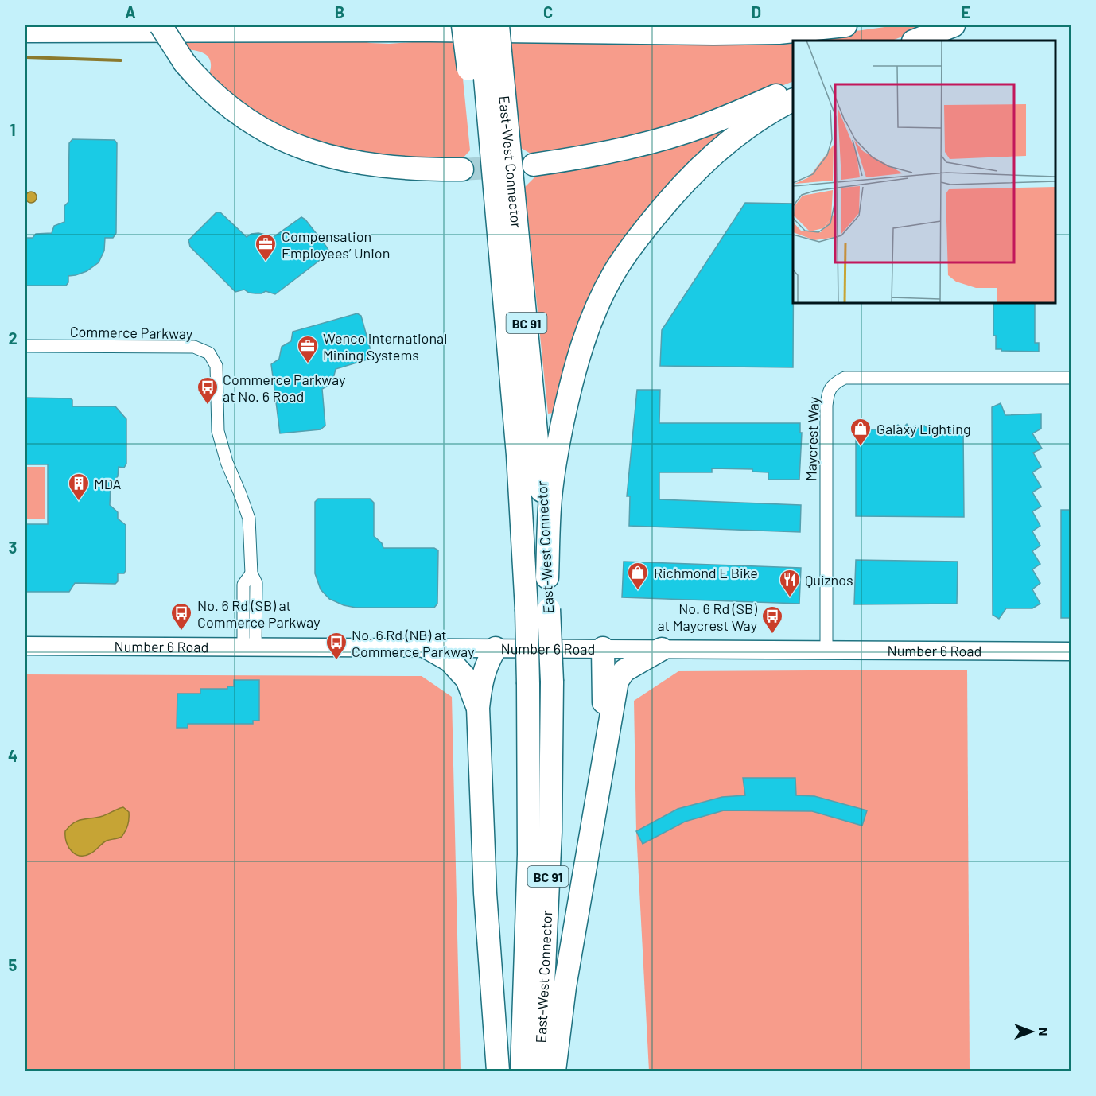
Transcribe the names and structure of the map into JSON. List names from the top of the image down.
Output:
{
  "streets": {
    "highway": ["East-West Connector", "BC 91"],
    "main road": ["Number 6 Road"],
    "street": ["Commerce Parkway", "Maycrest Way"]
  },
  "crossings": [
    ["Commerce Parkway", "Number 6 Road"],
    ["Maycrest Way", "Number 6 Road"]
  ],
  "places": {
    "office": ["Compensation Employees’ Union", "Wenco International Mining Systems"],
    "bus stop": [
      "Commerce Parkway at No. 6 Road",
      "No. 6 Rd (SB) at Commerce Parkway",
      "No. 6 Rd (SB) at Maycrest Way",
      "No. 6 Rd (NB) at Commerce Parkway"
    ],
    "shop": ["Galaxy Lighting", "Richmond E Bike"],
    "building": ["MDA"],
    "restaurant": ["Quiznos"]
  },
  "north": "right",
  "grid": {
    "columns": [
      "A",
      "B",
      "C",
      "D",
      "E"
    ],
    "rows": [
      "1",
      "2",
      "3",
      "4",
      "5"
    ]
  }
}
